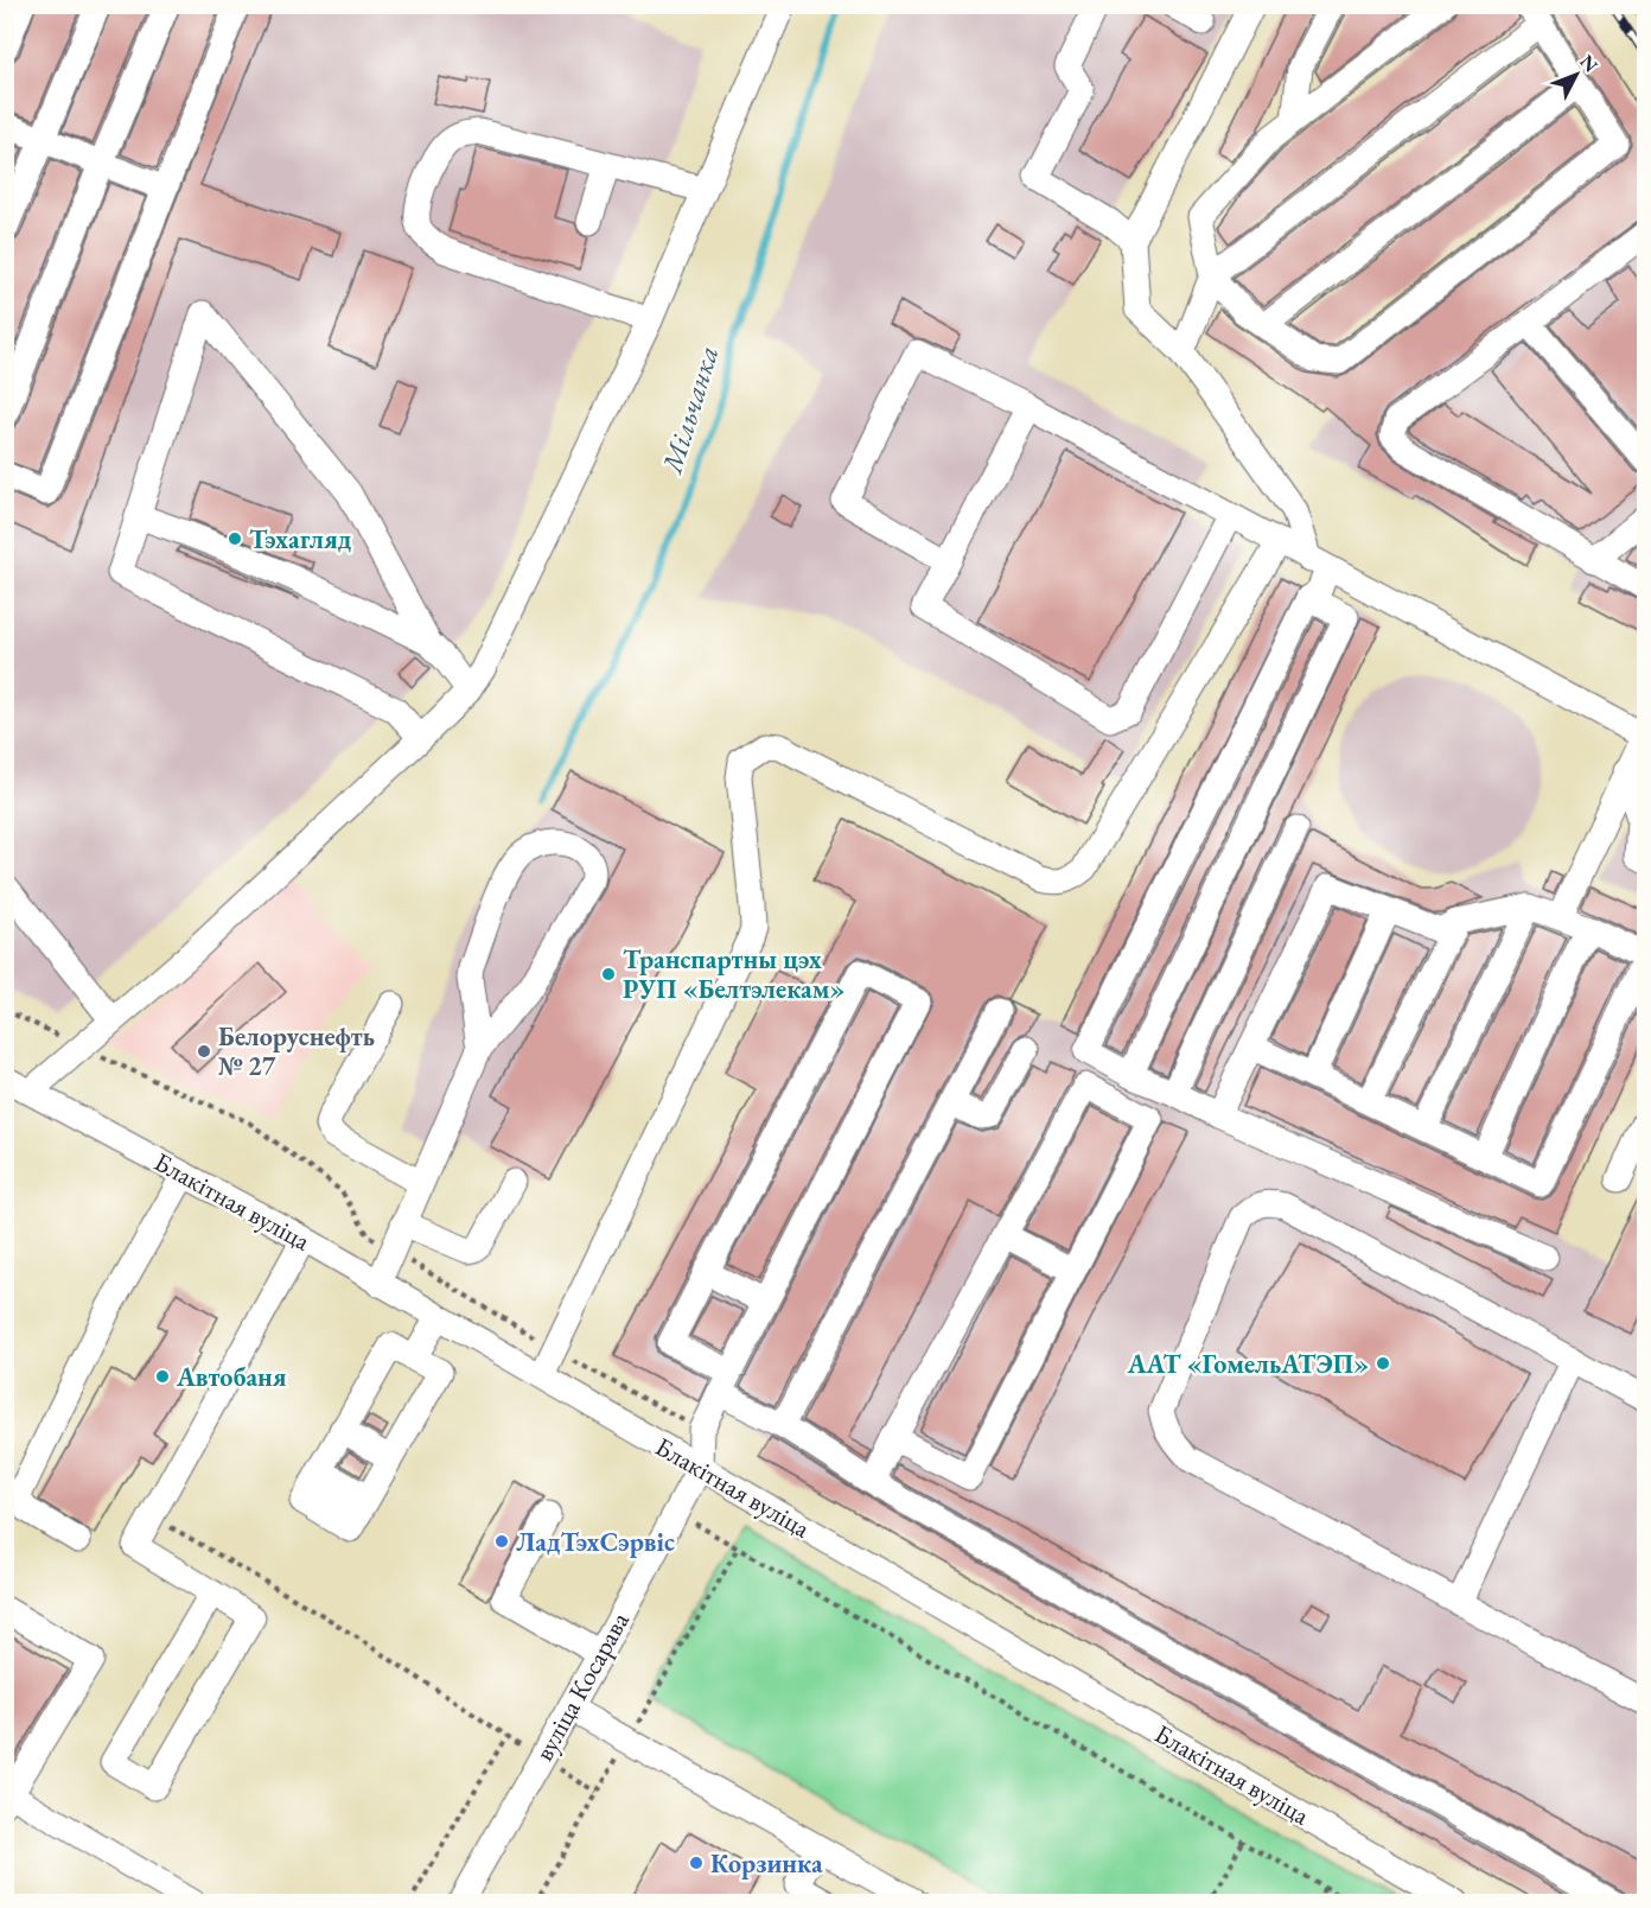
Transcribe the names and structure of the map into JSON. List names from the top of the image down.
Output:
{
  "streets": {
    "street": ["Блакітная вуліца", "вуліца Косарава"]
  },
  "crossings": [
    ["Блакітная вуліца", "вуліца Косарава"]
  ],
  "water": ["Мільчанка"],
  "places": [
    "Тэхагляд",
    "Транспартны цэх РУП «Белтэлекам»",
    "Белоруснефть № 27",
    "ААТ «ГомельАТЭП»",
    "Автобаня",
    "ЛадТэхСэрвіс",
    "Корзинка"
  ],
  "north": "top right"
}
